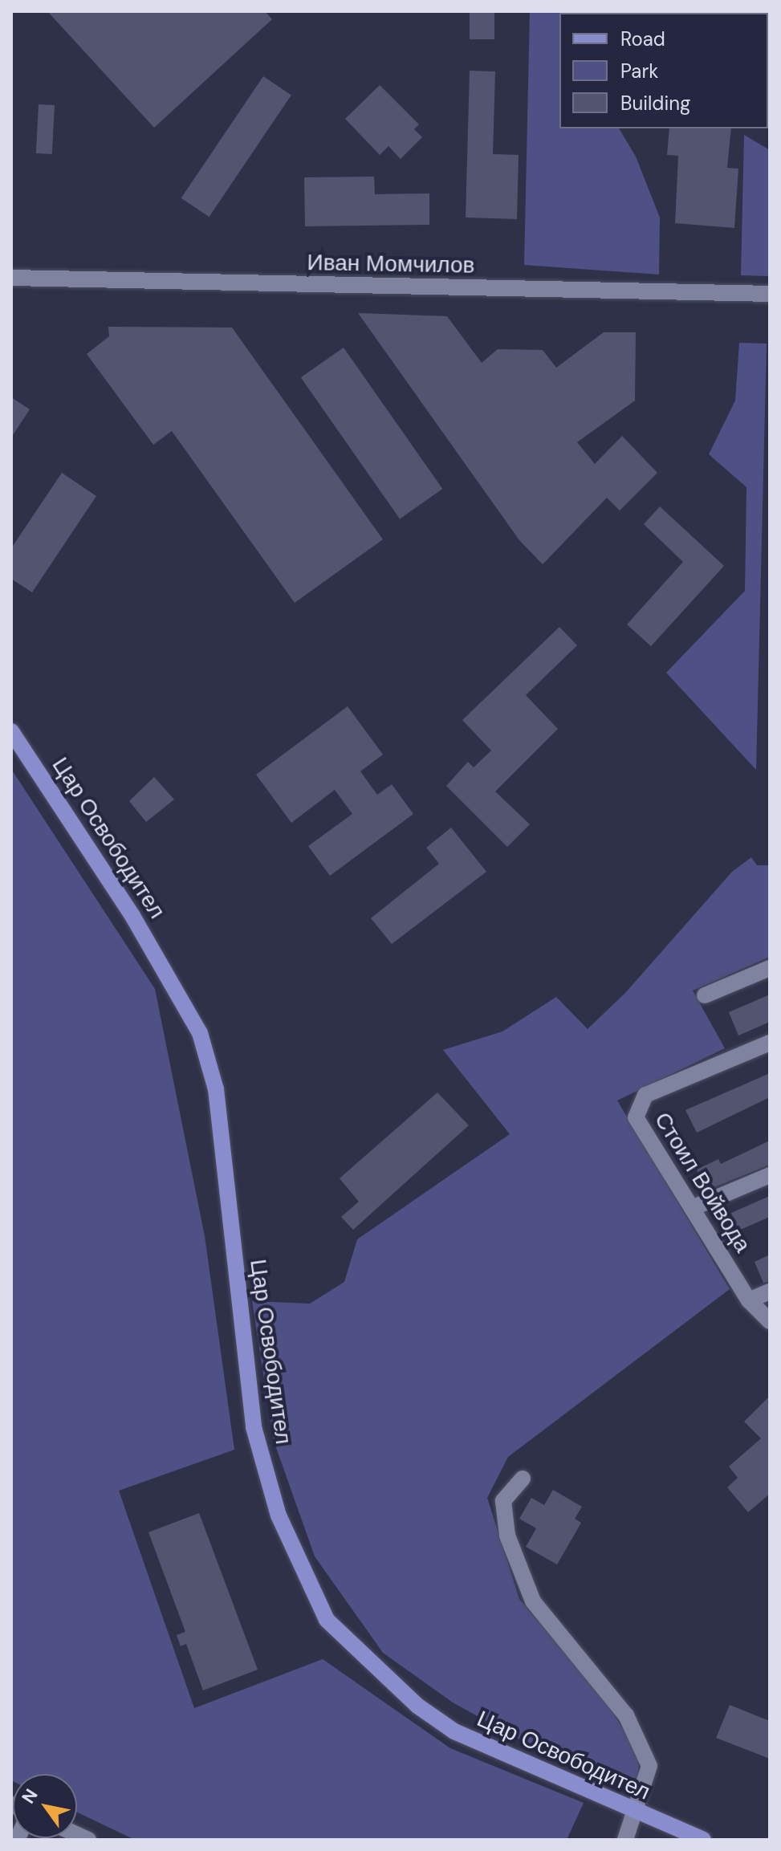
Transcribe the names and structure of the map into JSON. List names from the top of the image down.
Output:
{
  "streets": {
    "main road": ["Цар Освободител"],
    "street": ["Иван Момчилов", "Стоил Войвода"]
  },
  "legend": ["Road", "Park", "Building"],
  "north": "top left"
}
